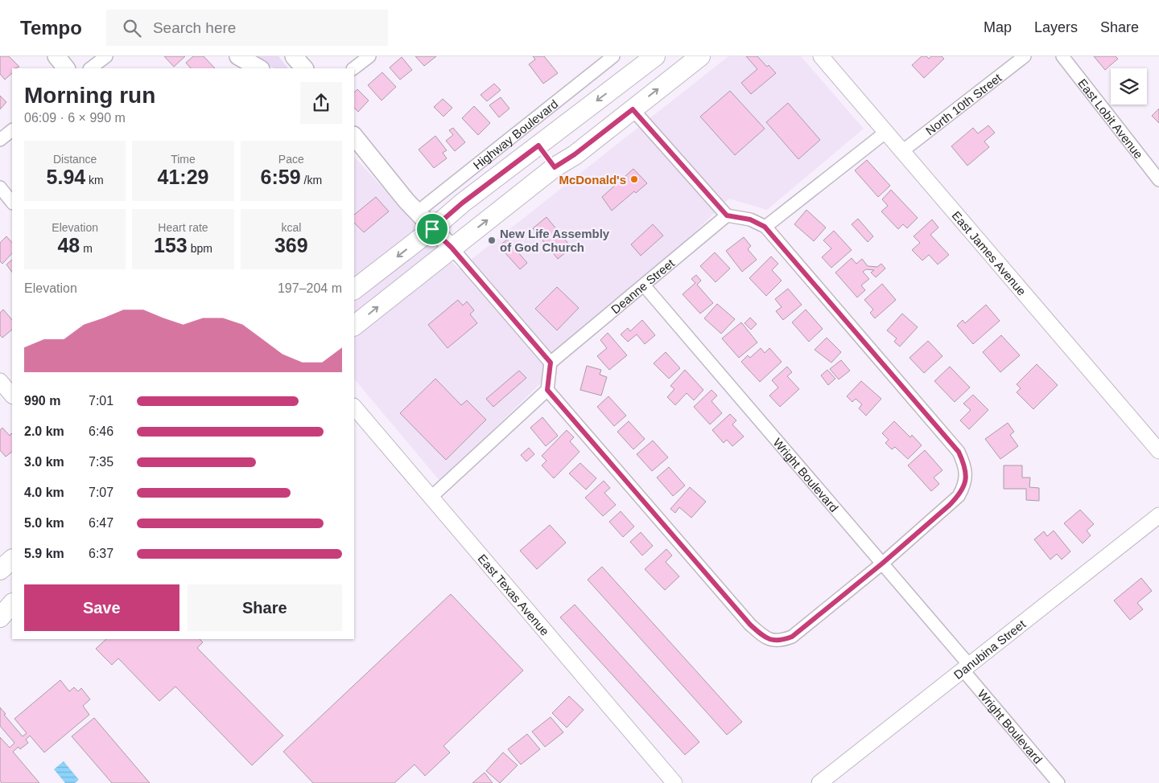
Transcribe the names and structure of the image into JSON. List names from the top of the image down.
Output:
{
  "streets": {
    "street": [
      "North 10th Street",
      "East Lobit Avenue",
      "Highway Boulevard",
      "East James Avenue",
      "Deanne Street",
      "Wright Boulevard",
      "East Texas Avenue",
      "Danubina Street"
    ]
  },
  "crossings": [
    ["North 10th Street", "East James Avenue"],
    ["Deanne Street", "Wright Boulevard"],
    ["Wright Boulevard", "Danubina Street"]
  ],
  "places": ["McDonald's", "New Life Assembly of God Church"],
  "page": {
    "header": "Tempo",
    "search": "Search here",
    "nav": ["Map", "Layers", "Share"],
    "heading": ["Morning run", "06:09 · 6 × 990 m"],
    "stats": [
      ["Distance", "5.94 km"],
      ["Time", "41:29"],
      ["Pace", "6:59 /km"],
      ["Elevation", "48 m"],
      ["Heart rate", "153 bpm"],
      ["kcal", "369"]
    ],
    "chart": ["Elevation", "197–204 m"],
    "list": [
      {
        "name": "990 m",
        "note": "7:01"
      },
      {
        "name": "2.0 km",
        "note": "6:46"
      },
      {
        "name": "3.0 km",
        "note": "7:35"
      },
      {
        "name": "4.0 km",
        "note": "7:07"
      },
      {
        "name": "5.0 km",
        "note": "6:47"
      },
      {
        "name": "5.9 km",
        "note": "6:37"
      }
    ],
    "buttons": ["Save", "Share"]
  }
}
